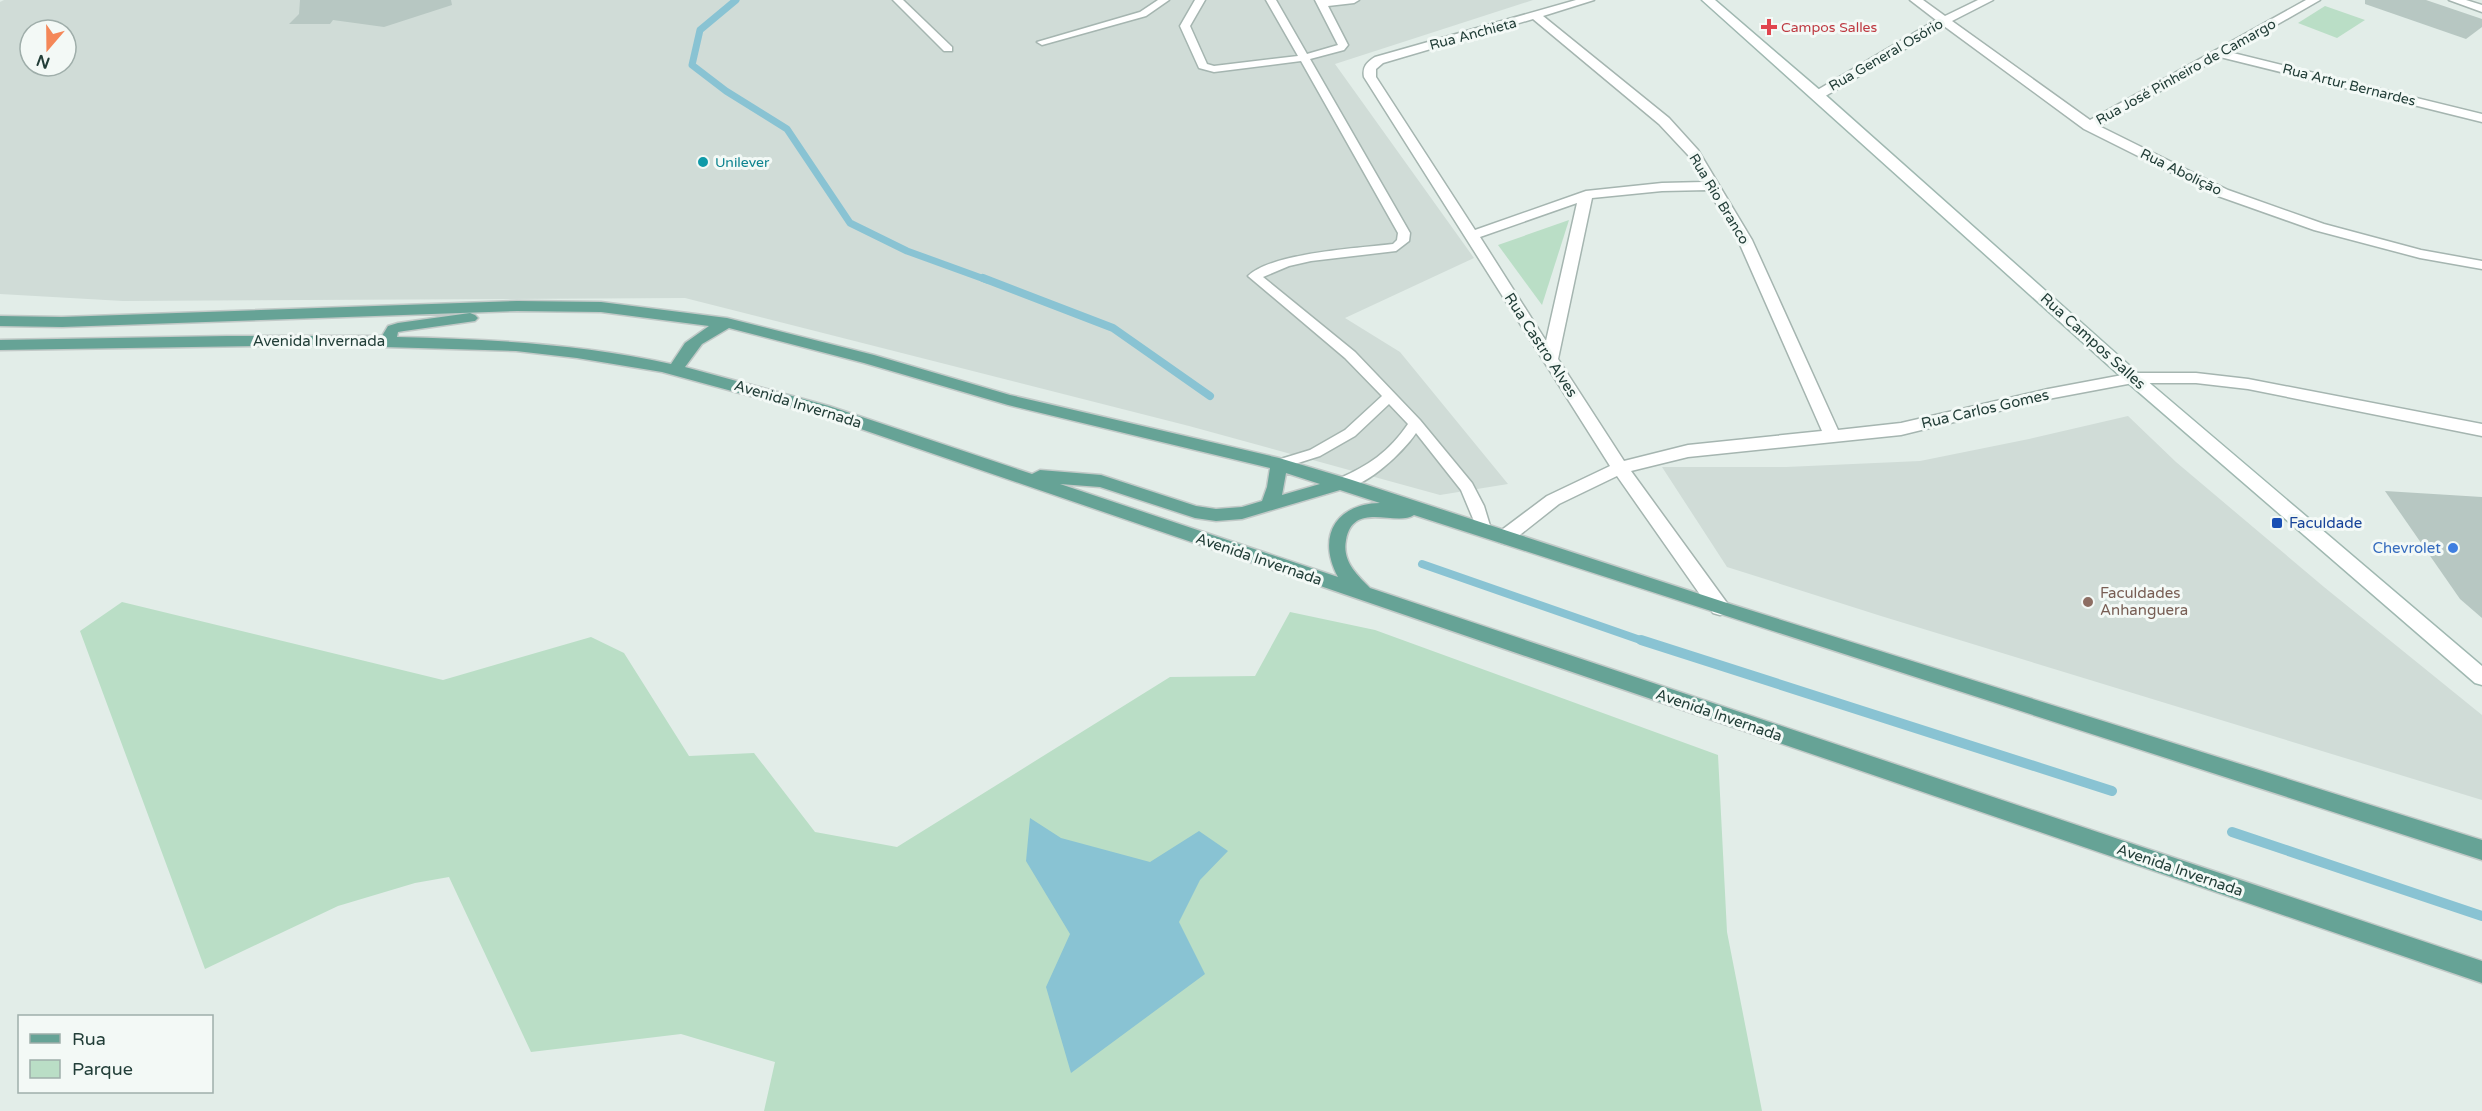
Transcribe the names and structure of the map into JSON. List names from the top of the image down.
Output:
{
  "streets": {
    "main road": ["Avenida Invernada"],
    "street": [
      "Rua Anchieta",
      "Rua General Osório",
      "Rua José Pinheiro de Camargo",
      "Rua Artur Bernardes",
      "Rua Abolição",
      "Rua Rio Branco",
      "Rua Campos Salles",
      "Rua Castro Alves",
      "Rua Carlos Gomes"
    ]
  },
  "crossings": [
    ["Rua Anchieta", "Rua Rio Branco"],
    ["Rua Anchieta", "Rua Castro Alves"],
    ["Rua General Osório", "Rua Abolição"],
    ["Rua General Osório", "Rua Campos Salles"],
    ["Rua José Pinheiro de Camargo", "Rua Artur Bernardes"],
    ["Rua José Pinheiro de Camargo", "Rua Abolição"],
    ["Rua Rio Branco", "Rua Carlos Gomes"],
    ["Avenida Invernada", "Rua Castro Alves"],
    ["Avenida Invernada", "Rua Carlos Gomes"],
    ["Rua Campos Salles", "Rua Carlos Gomes"],
    ["Rua Castro Alves", "Rua Carlos Gomes"]
  ],
  "places": {
    "health": ["Campos Salles"],
    "other": ["Unilever", "Chevrolet", "Faculdades Anhanguera"],
    "transit": ["Faculdade"]
  },
  "legend": ["Rua", "Parque"],
  "north": "bottom"
}
